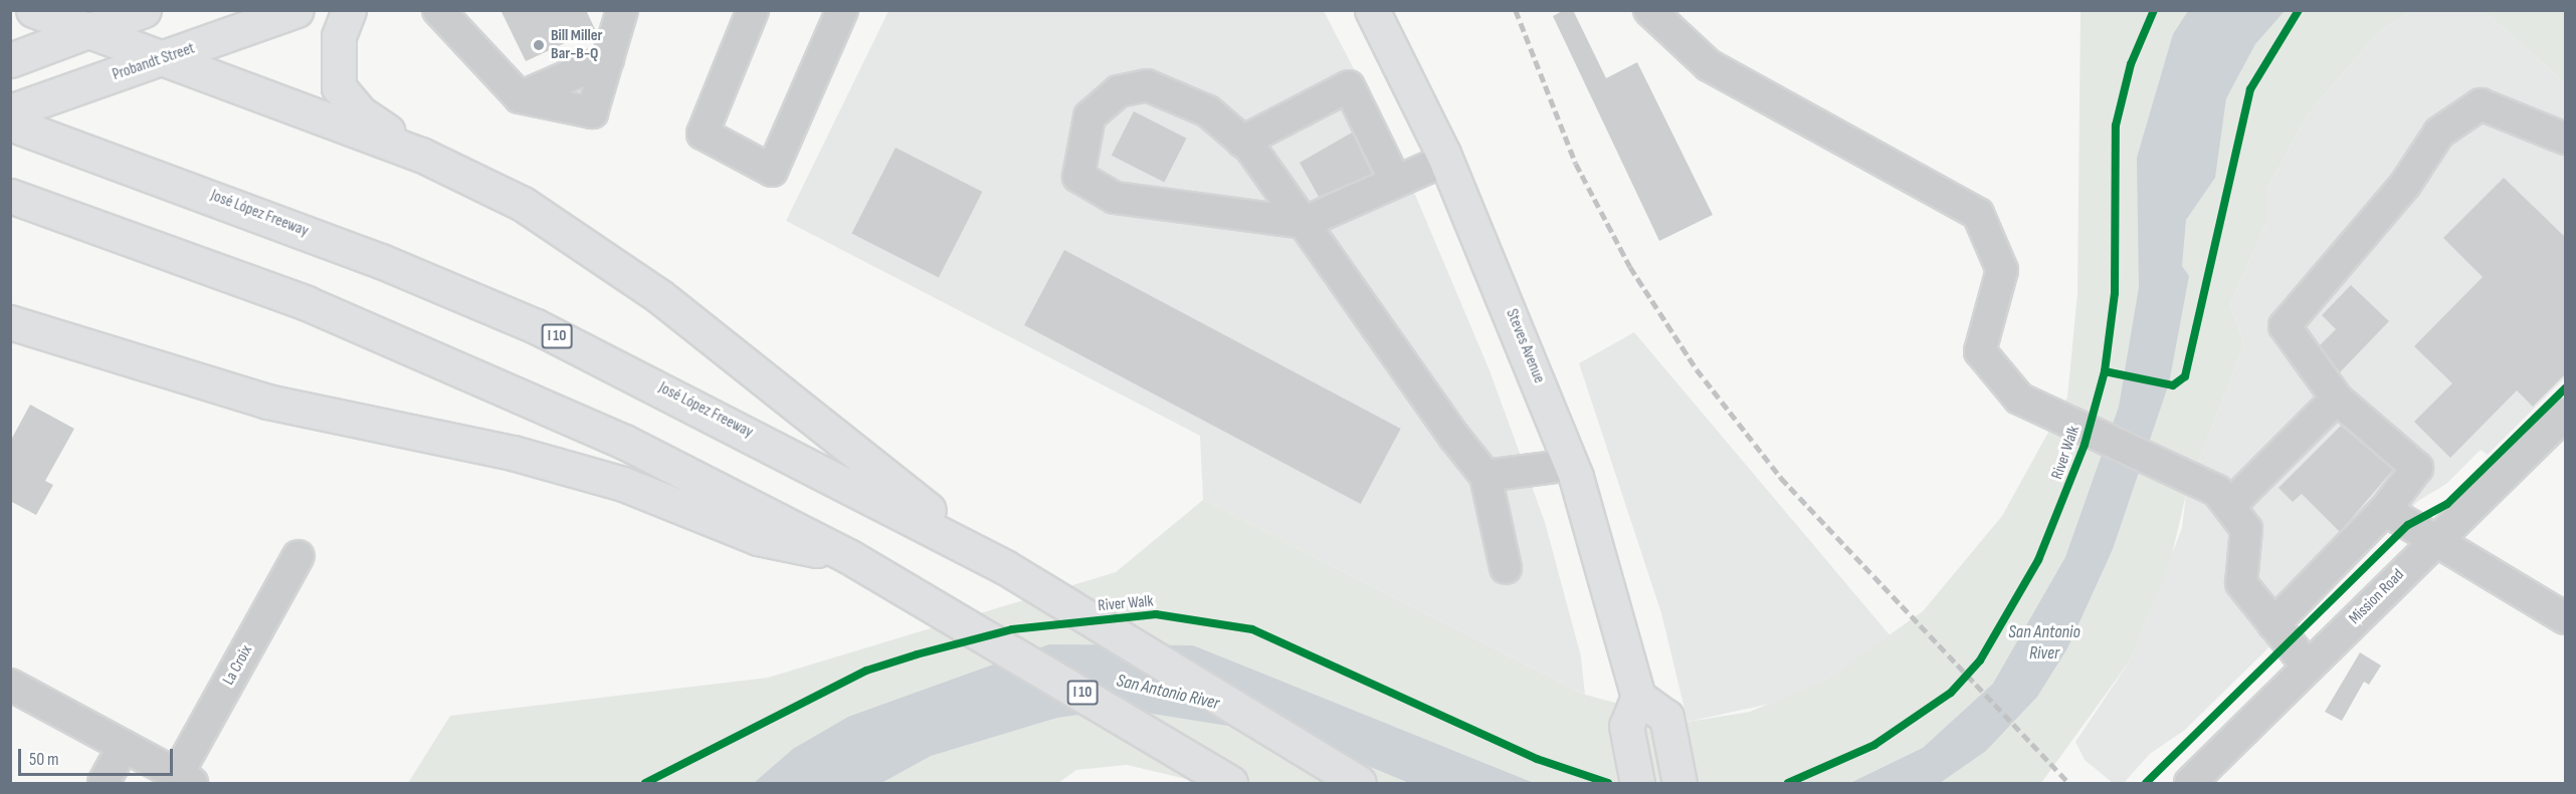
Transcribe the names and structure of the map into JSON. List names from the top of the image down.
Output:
{
  "streets": {
    "main road": [
      "Probandt Street",
      "José López Freeway",
      "I 10",
      "Steves Avenue"
    ],
    "street": ["Mission Road", "La Croix"],
    "cycle path": ["River Walk"]
  },
  "water": ["San Antonio River"],
  "places": ["Bill Miller Bar-B-Q"],
  "scale_bar": "50 m"
}
